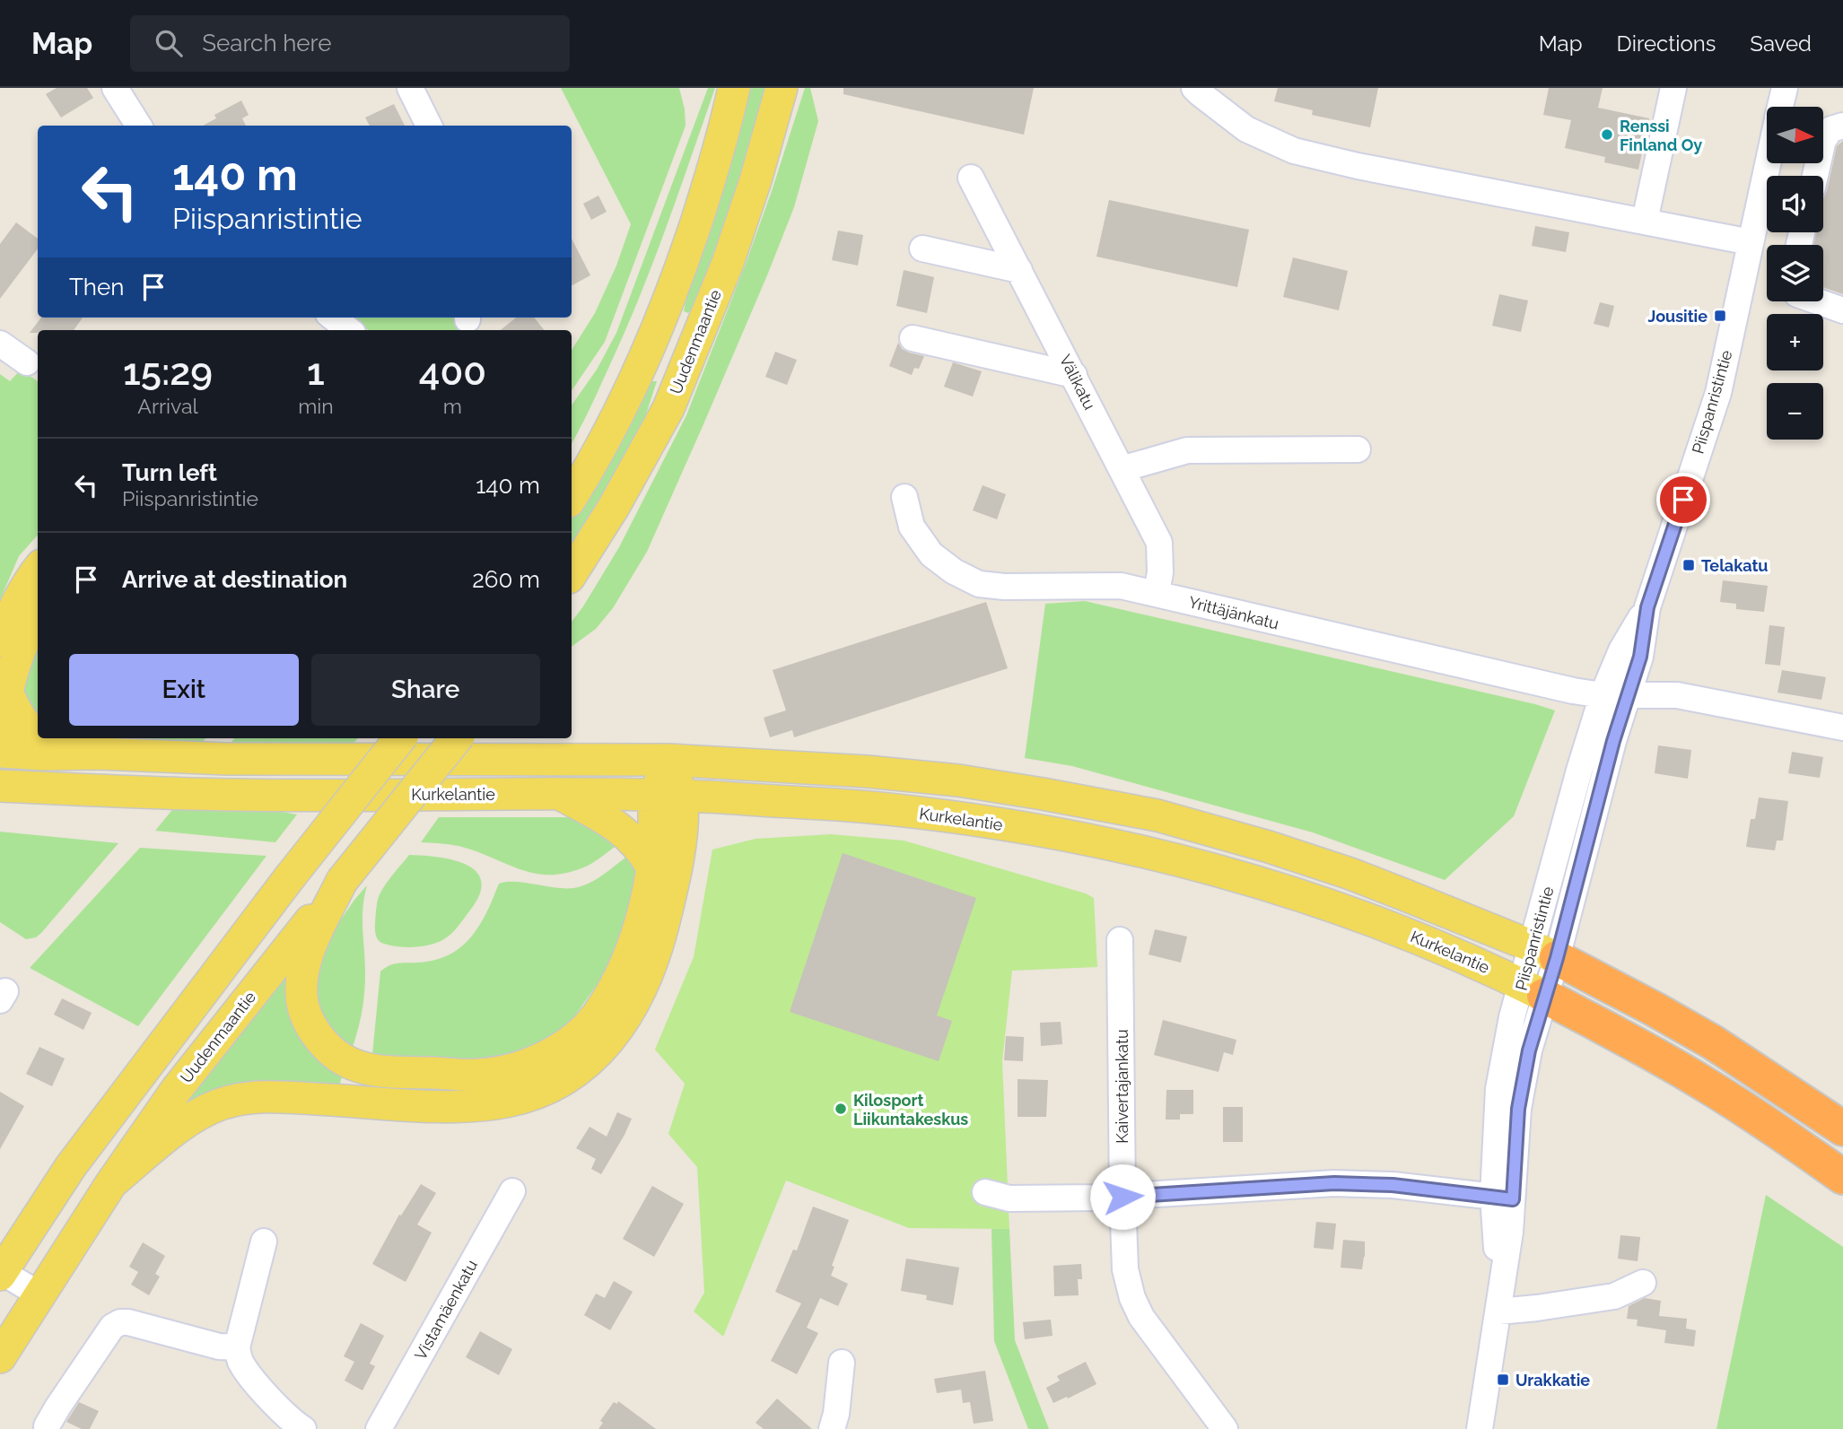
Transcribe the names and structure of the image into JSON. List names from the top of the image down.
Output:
{
  "streets": {
    "highway": ["Kurkelantie"],
    "main road": ["Uudenmaantie"],
    "street": [
      "Välikatu",
      "Piispanristintie",
      "Yrittäjänkatu",
      "Kaivertajankatu",
      "Vistamäenkatu"
    ]
  },
  "crossings": [
    ["Välikatu", "Yrittäjänkatu"],
    ["Piispanristintie", "Yrittäjänkatu"],
    ["Piispanristintie", "Kurkelantie"]
  ],
  "places": {
    "other": ["Renssi Finland Oy", "Kilosport Liikuntakeskus"],
    "transit": ["Jousitie", "Telakatu", "Urakkatie"]
  },
  "north": "right",
  "page": {
    "header": "Map",
    "search": "Search here",
    "nav": ["Map", "Directions", "Saved"],
    "map_buttons": ["+", "−"],
    "turn": ["140 m", "Piispanristintie"],
    "then": "Then",
    "eta": [
      "15:29",
      "Arrival",
      "1",
      "min",
      "400",
      "m"
    ],
    "list": [
      {
        "name": "Turn left",
        "note": "Piispanristintie",
        "value": "140 m"
      },
      {
        "name": "Arrive at destination",
        "value": "260 m"
      }
    ],
    "buttons": ["Exit", "Share"]
  }
}
